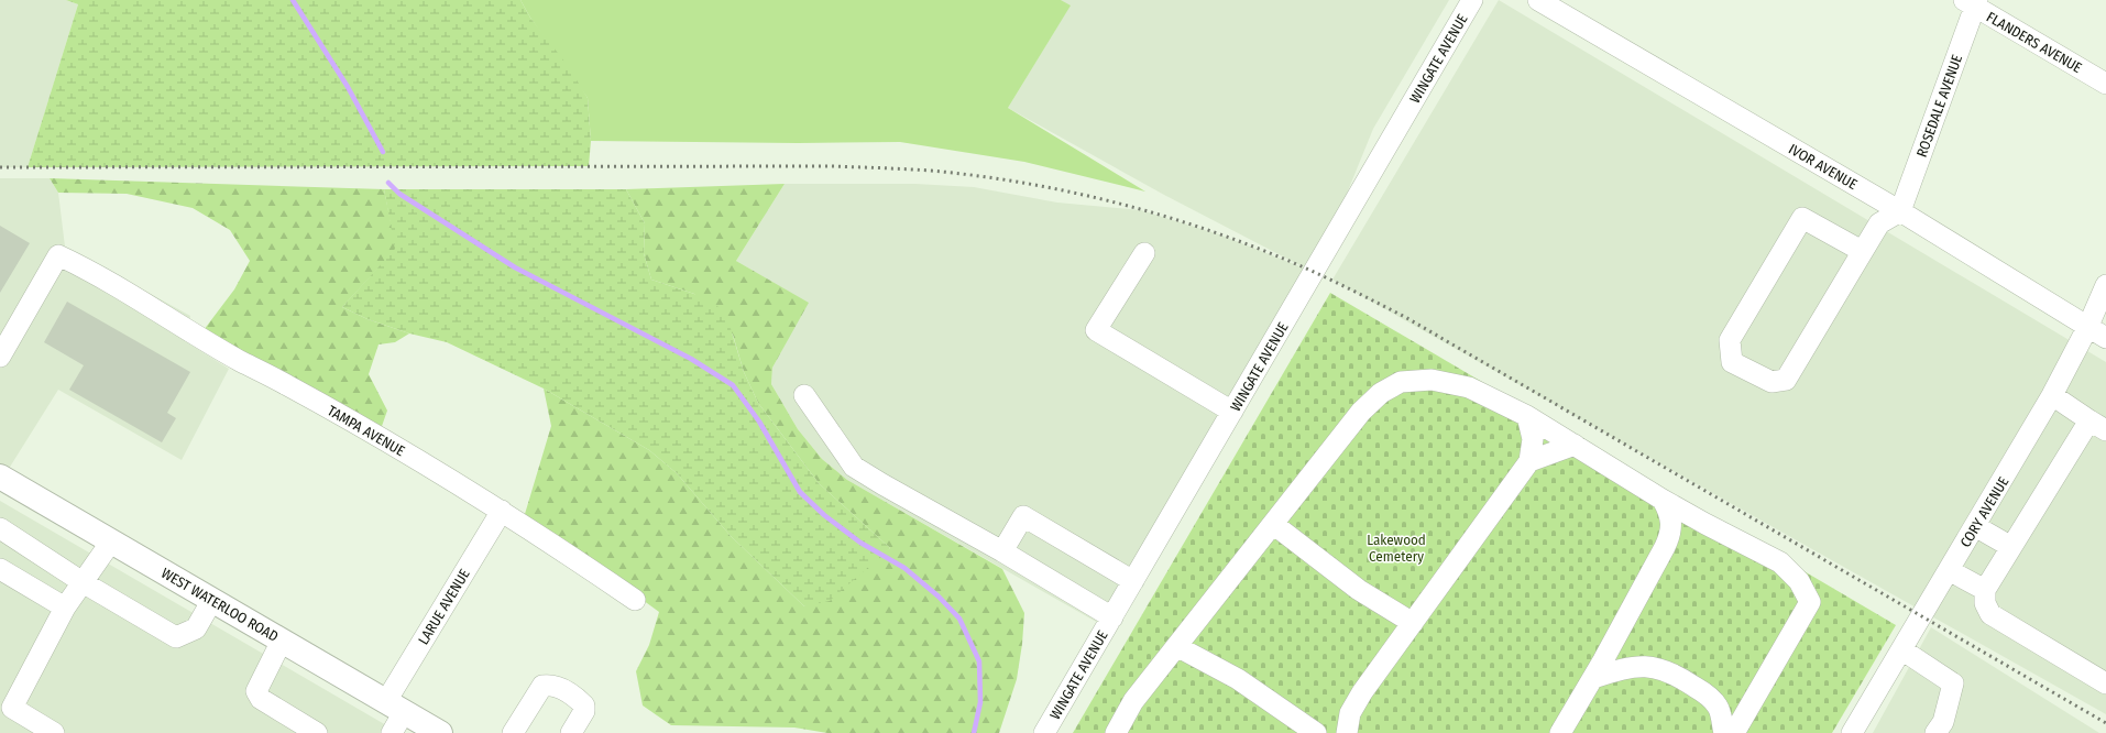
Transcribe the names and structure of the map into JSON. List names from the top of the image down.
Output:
{
  "streets": {
    "main road": ["WEST WATERLOO ROAD"],
    "street": [
      "FLANDERS AVENUE",
      "WINGATE AVENUE",
      "ROSEDALE AVENUE",
      "IVOR AVENUE",
      "TAMPA AVENUE",
      "CORY AVENUE",
      "LARUE AVENUE"
    ]
  },
  "crossings": [
    ["FLANDERS AVENUE", "ROSEDALE AVENUE"],
    ["ROSEDALE AVENUE", "IVOR AVENUE"],
    ["IVOR AVENUE", "CORY AVENUE"],
    ["TAMPA AVENUE", "LARUE AVENUE"],
    ["WEST WATERLOO ROAD", "LARUE AVENUE"]
  ],
  "parks": ["Lakewood Cemetery"]
}
